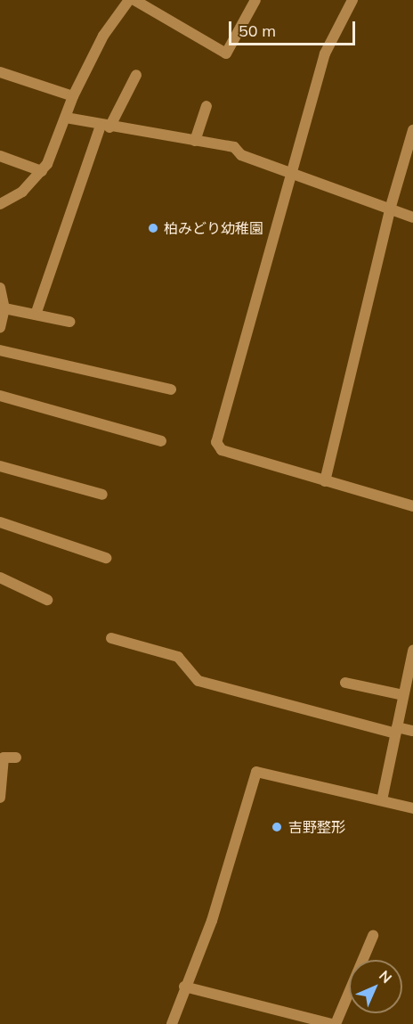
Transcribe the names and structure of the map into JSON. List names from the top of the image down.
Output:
{
  "places": ["柏みどり幼稚園", "吉野整形"],
  "scale_bar": "50 m",
  "north": "top right"
}
